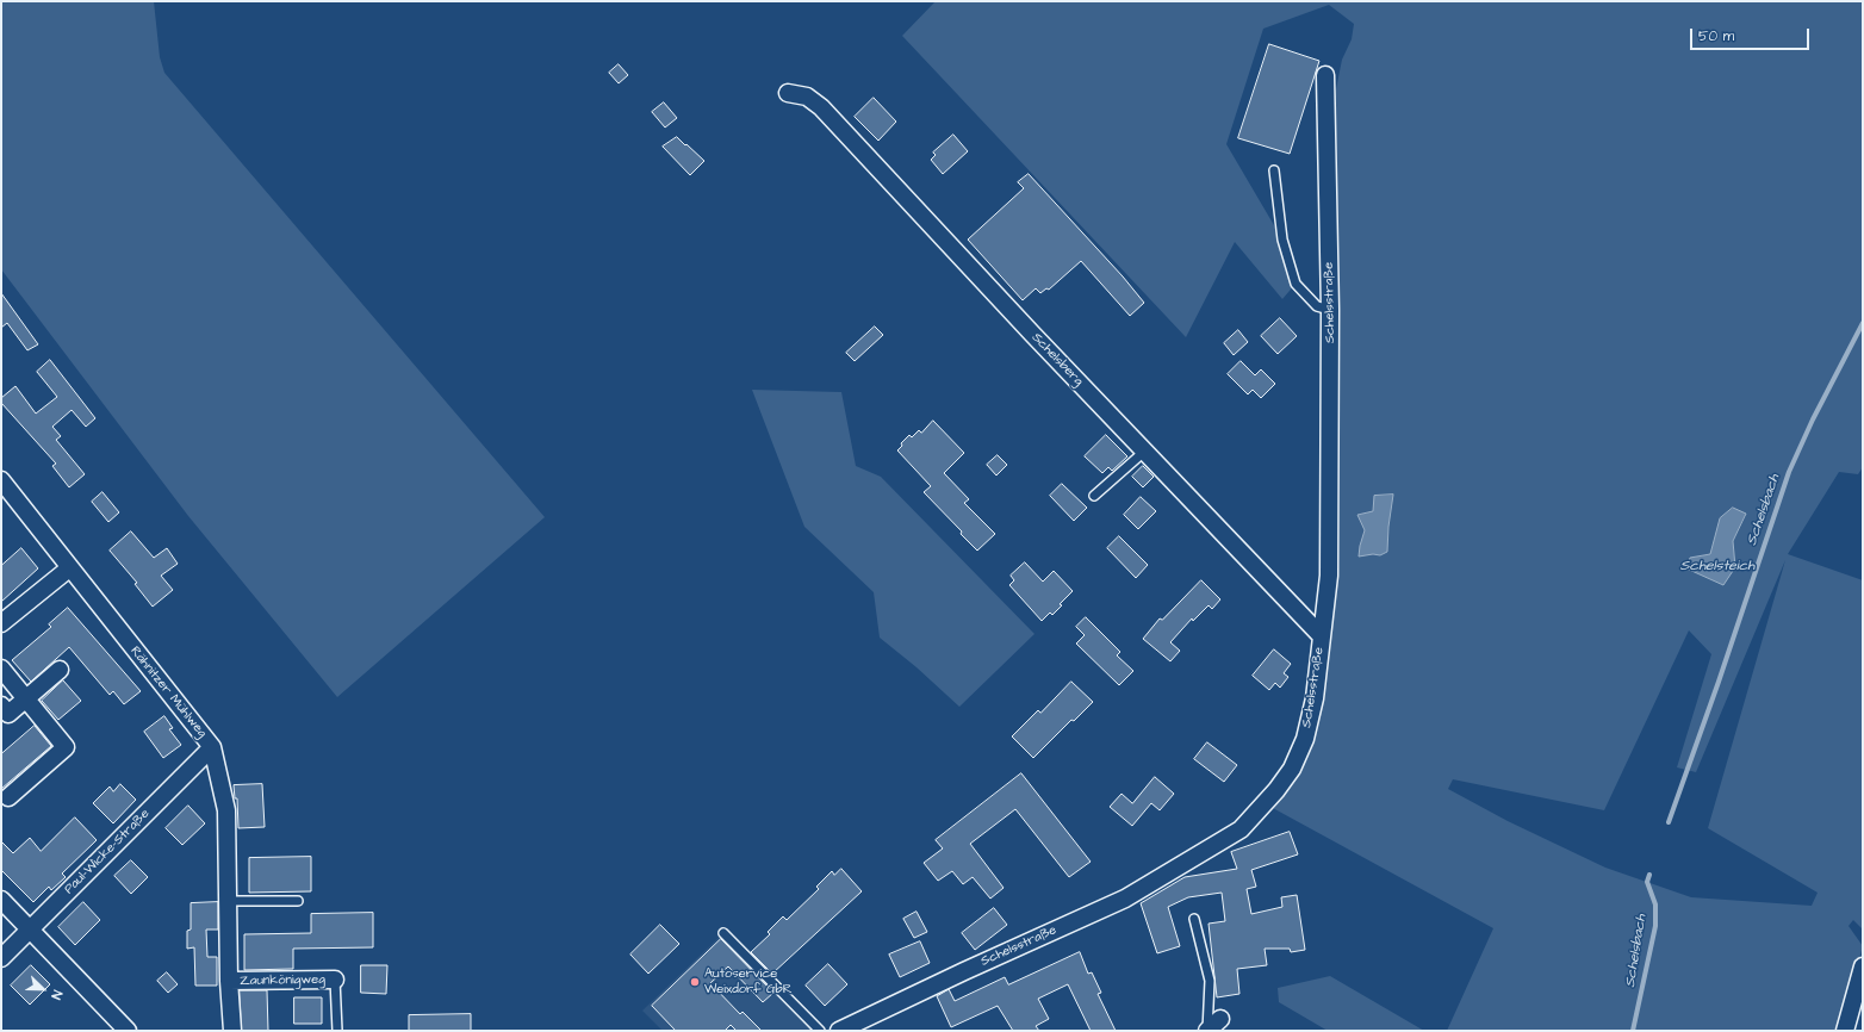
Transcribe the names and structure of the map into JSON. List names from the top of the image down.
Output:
{
  "streets": {
    "street": [
      "Schelsstraße",
      "Schelsberg",
      "Rähnitzer Mühlweg",
      "Paul-Wicke-Straße",
      "Zaunkönigweg"
    ]
  },
  "crossings": [
    ["Schelsstraße", "Schelsberg"],
    ["Rähnitzer Mühlweg", "Paul-Wicke-Straße"],
    ["Rähnitzer Mühlweg", "Zaunkönigweg"]
  ],
  "water": ["Schelsbach", "Schelsteich"],
  "places": ["Autoservice Weixdorf GbR"],
  "scale_bar": "50 m",
  "north": "bottom right"
}
